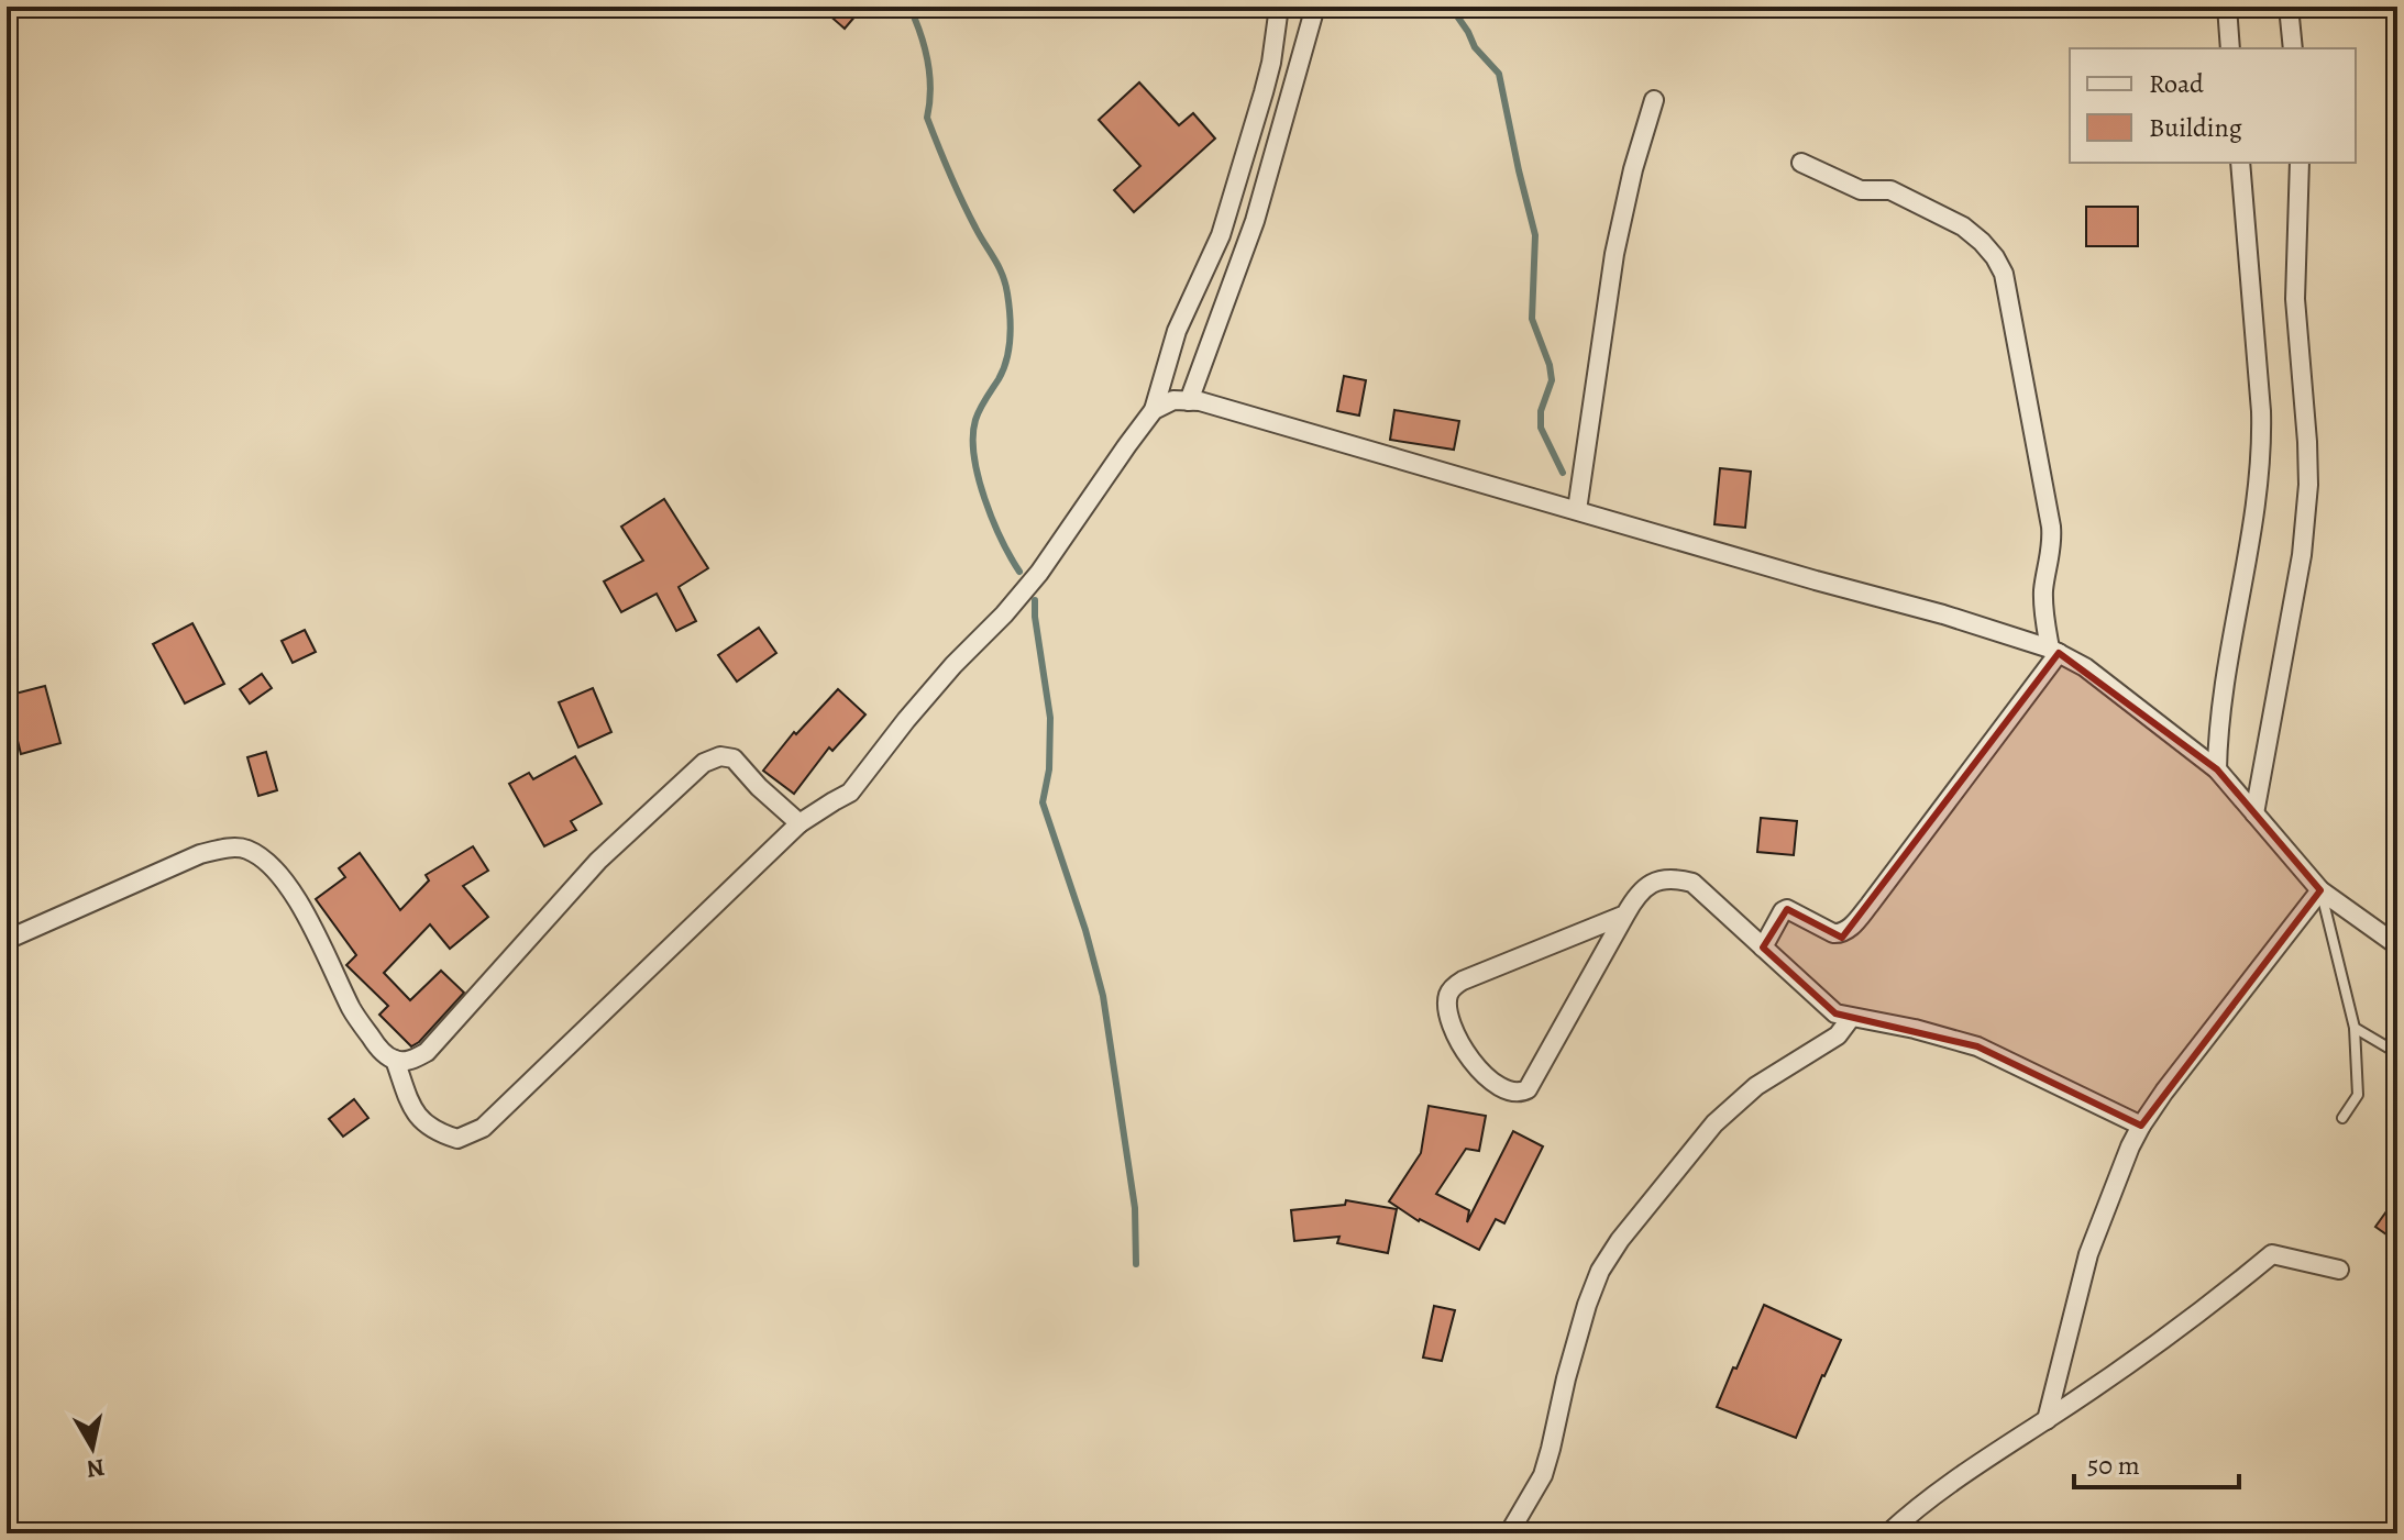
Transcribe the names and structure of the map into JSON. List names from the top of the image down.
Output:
{
  "legend": ["Road", "Building"],
  "scale_bar": "50 m",
  "north": "bottom"
}
